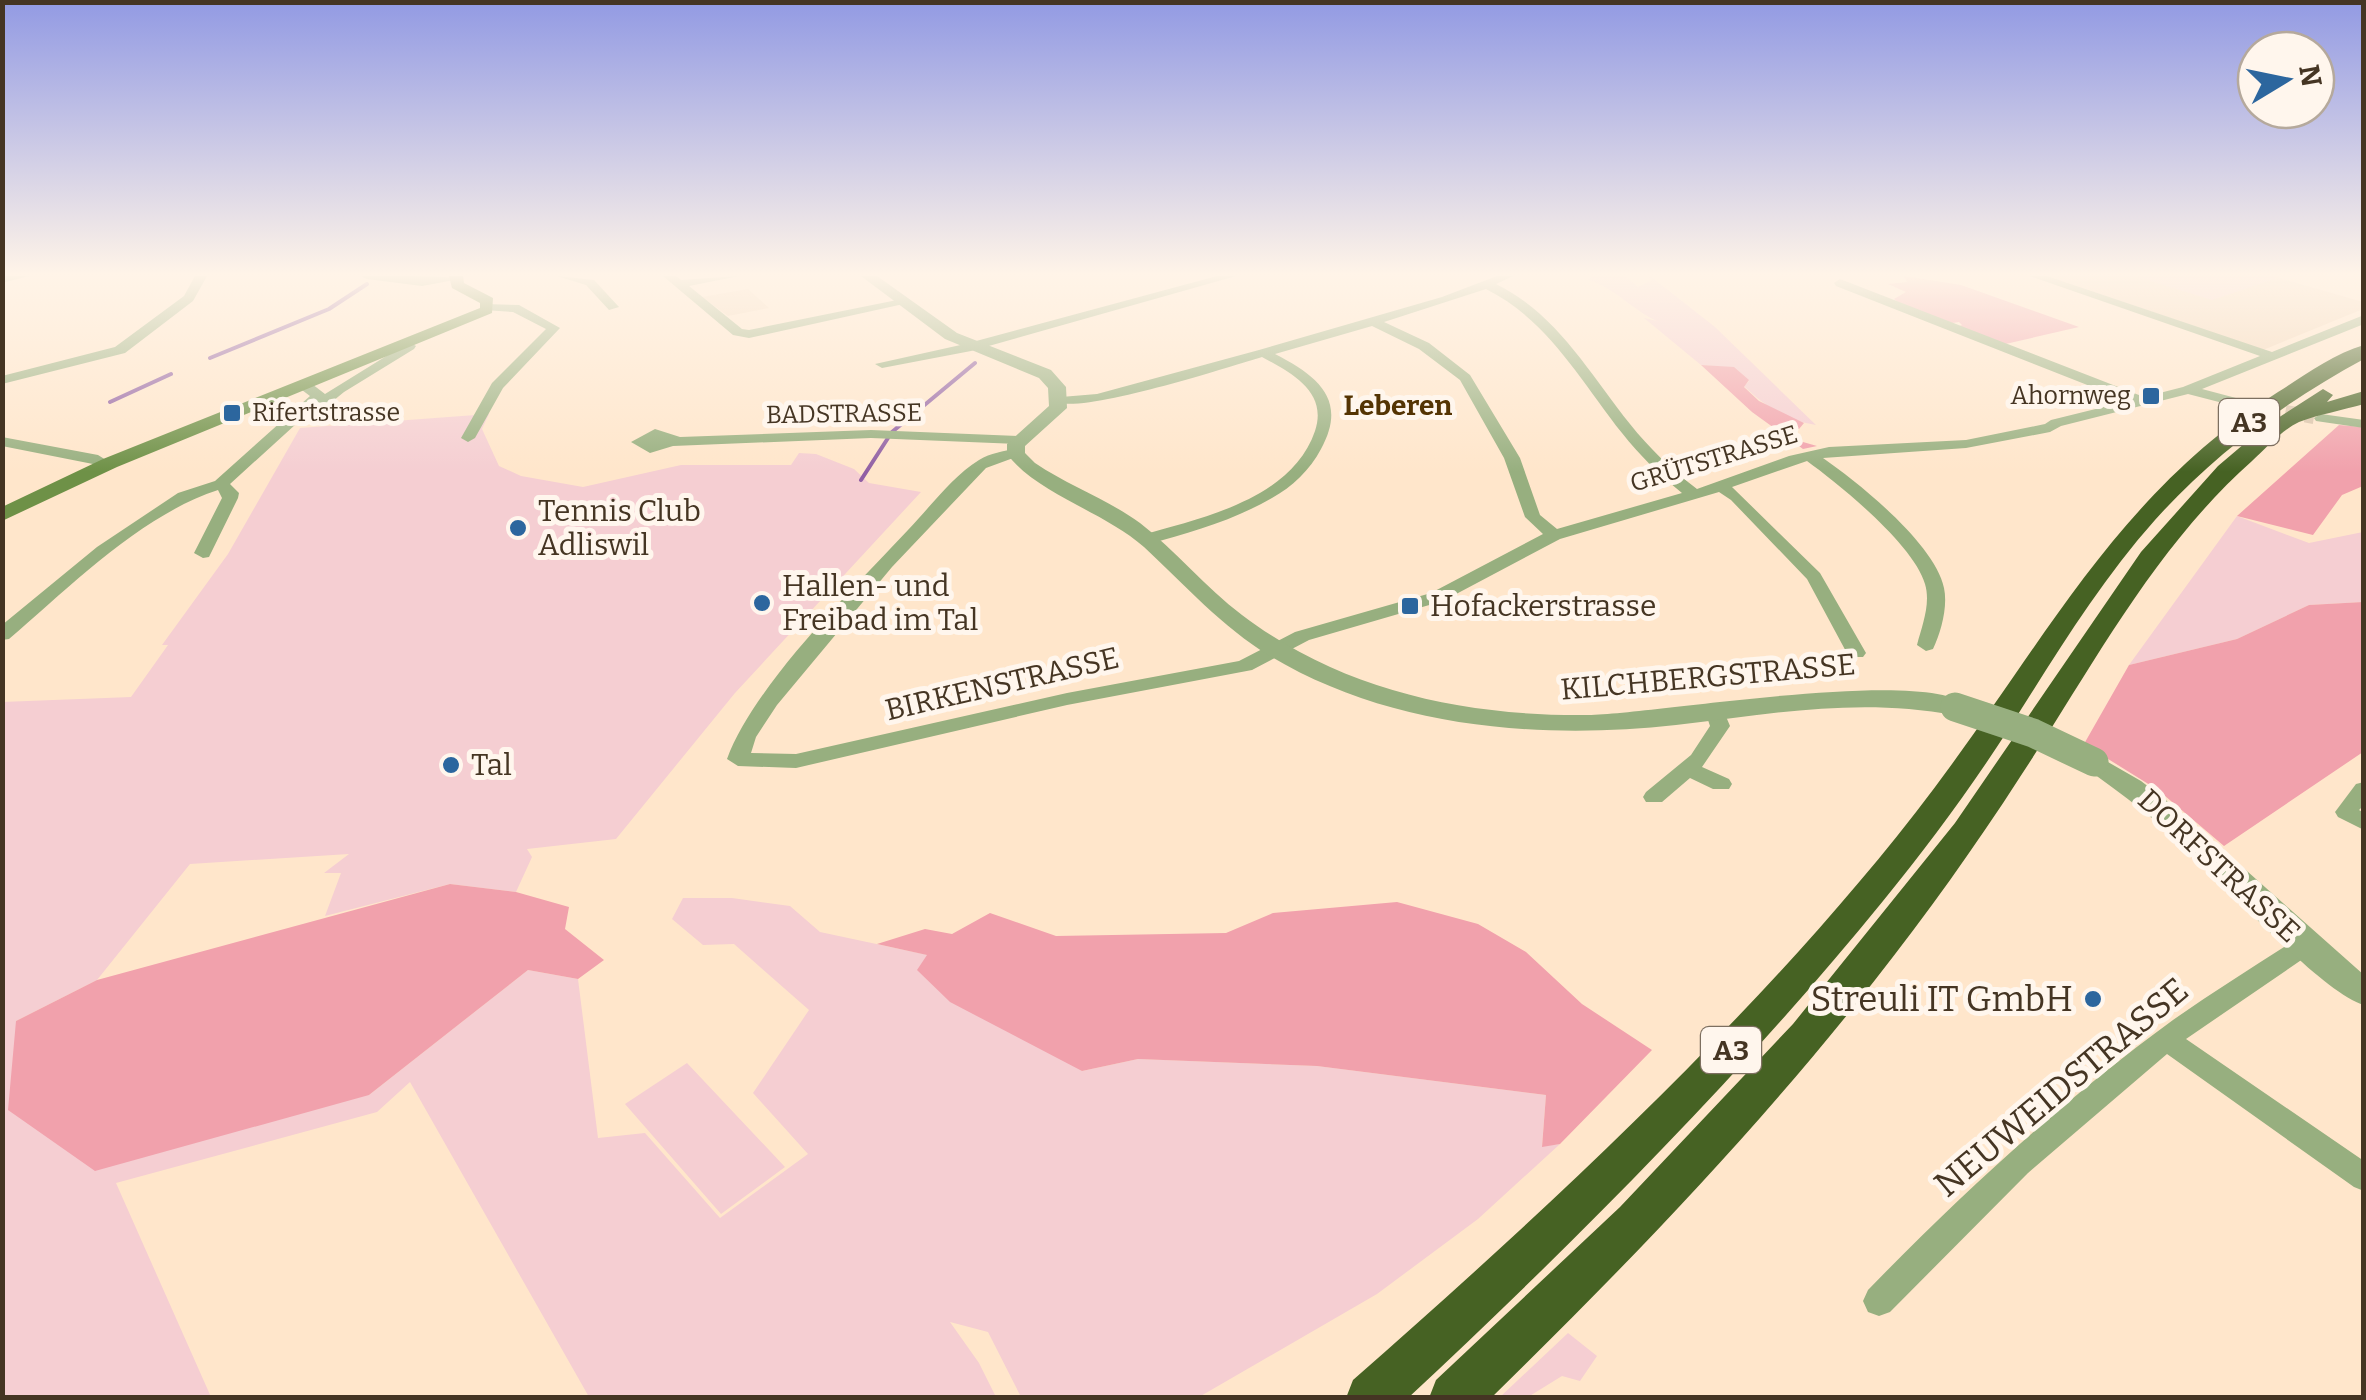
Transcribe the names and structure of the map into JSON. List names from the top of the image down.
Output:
{
  "streets": {
    "highway": ["A3"],
    "street": [
      "BADSTRASSE",
      "GRÜTSTRASSE",
      "KILCHBERGSTRASSE",
      "BIRKENSTRASSE",
      "DORFSTRASSE",
      "NEUWEIDSTRASSE"
    ]
  },
  "crossings": [
    ["BADSTRASSE", "KILCHBERGSTRASSE"],
    ["BADSTRASSE", "BIRKENSTRASSE"],
    ["GRÜTSTRASSE", "KILCHBERGSTRASSE"],
    ["GRÜTSTRASSE", "BIRKENSTRASSE"],
    ["KILCHBERGSTRASSE", "BIRKENSTRASSE"],
    ["KILCHBERGSTRASSE", "DORFSTRASSE"],
    ["DORFSTRASSE", "NEUWEIDSTRASSE"]
  ],
  "districts": ["Leberen"],
  "places": {
    "transit": ["Ahornweg", "Rifertstrasse", "Hofackerstrasse"],
    "other": [
      "Tennis Club Adliswil",
      "Hallen- und Freibad im Tal",
      "Tal",
      "Streuli IT GmbH"
    ]
  },
  "north": "right"
}
